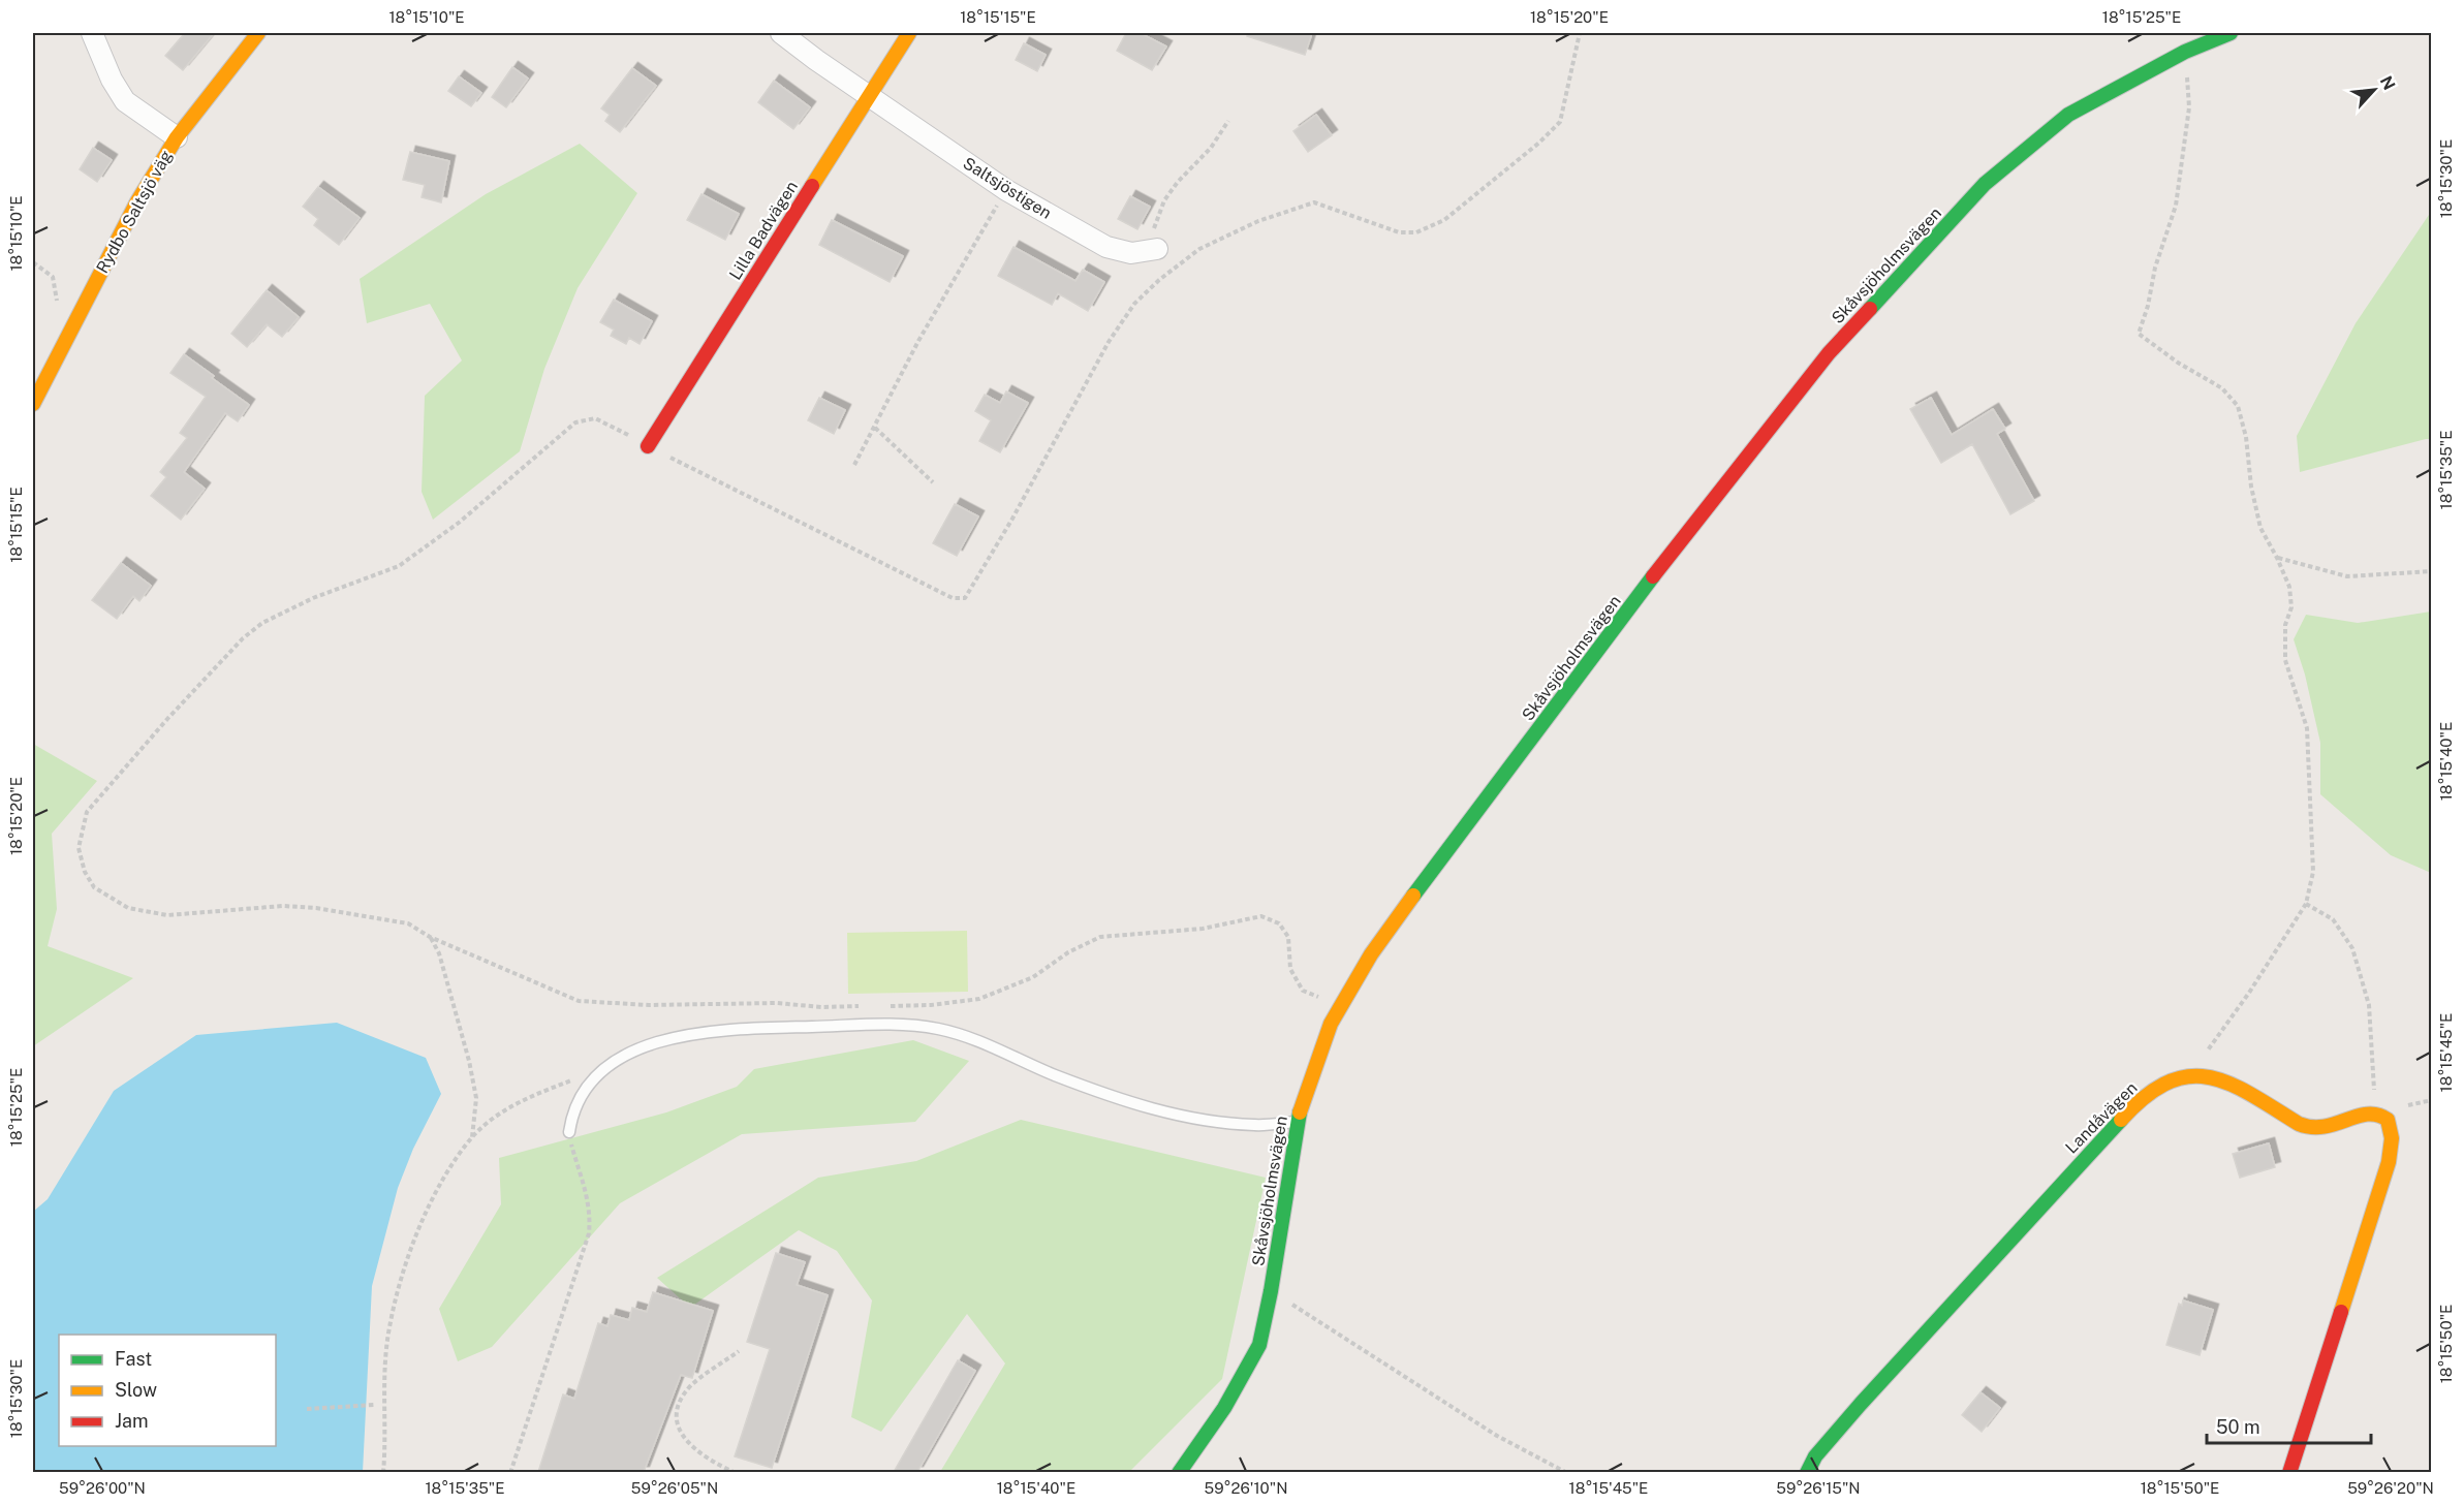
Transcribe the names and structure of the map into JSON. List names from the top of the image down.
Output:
{
  "streets": {
    "street": [
      "Saltsjöstigen",
      "Rydbo Saltsjö väg",
      "Lilla Badvägen",
      "Skåvsjöholmsvägen",
      "Landåvägen"
    ]
  },
  "crossings": [
    ["Saltsjöstigen", "Lilla Badvägen"]
  ],
  "legend": ["Fast", "Slow", "Jam"],
  "scale_bar": "50 m",
  "north": "top right",
  "coordinates": [
    "18°15'10\"E",
    "18°15'15\"E",
    "18°15'20\"E",
    "18°15'25\"E",
    "18°15'30\"E",
    "18°15'35\"E",
    "18°15'40\"E",
    "18°15'45\"E",
    "18°15'50\"E",
    "59°26'00\"N",
    "59°26'05\"N",
    "59°26'10\"N",
    "59°26'15\"N",
    "59°26'20\"N"
  ]
}
